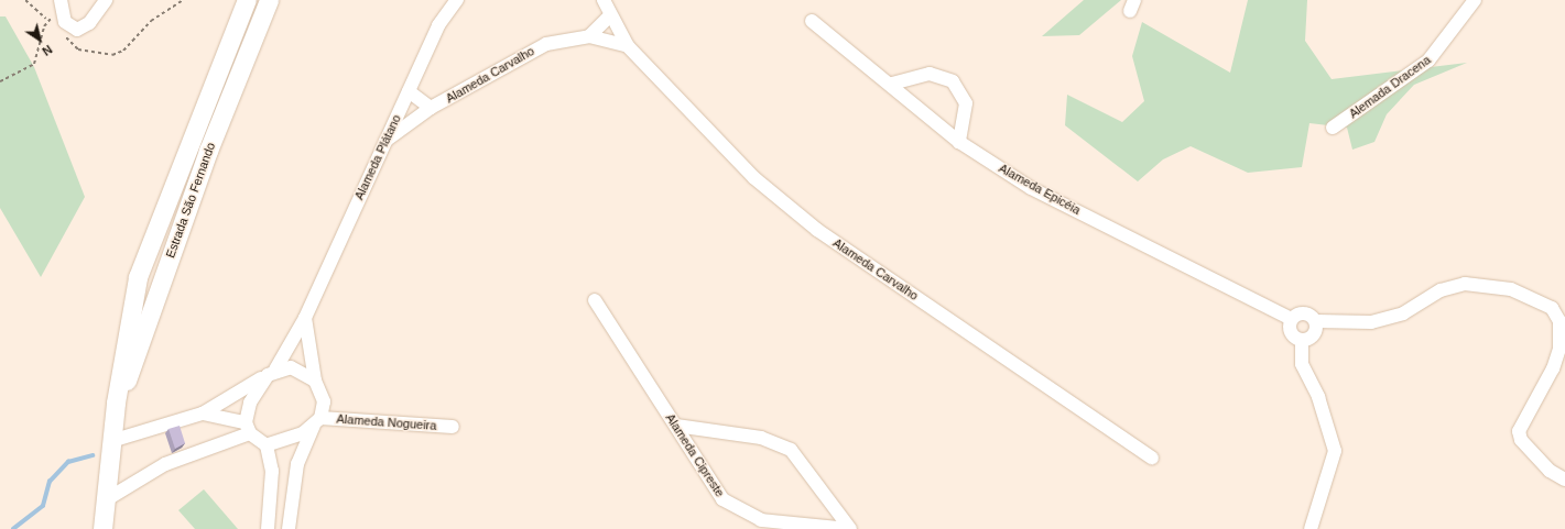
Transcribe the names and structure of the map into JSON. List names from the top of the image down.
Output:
{
  "streets": {
    "main road": ["Estrada São Fernando"],
    "street": [
      "Alameda Carvalho",
      "Alemada Dracena",
      "Alameda Plátano",
      "Alameda Epicéia",
      "Alameda Nogueira",
      "Alameda Cipreste"
    ]
  },
  "crossings": [
    ["Alameda Carvalho", "Alameda Plátano"],
    ["Alameda Plátano", "Alameda Nogueira"]
  ],
  "north": "bottom right"
}
